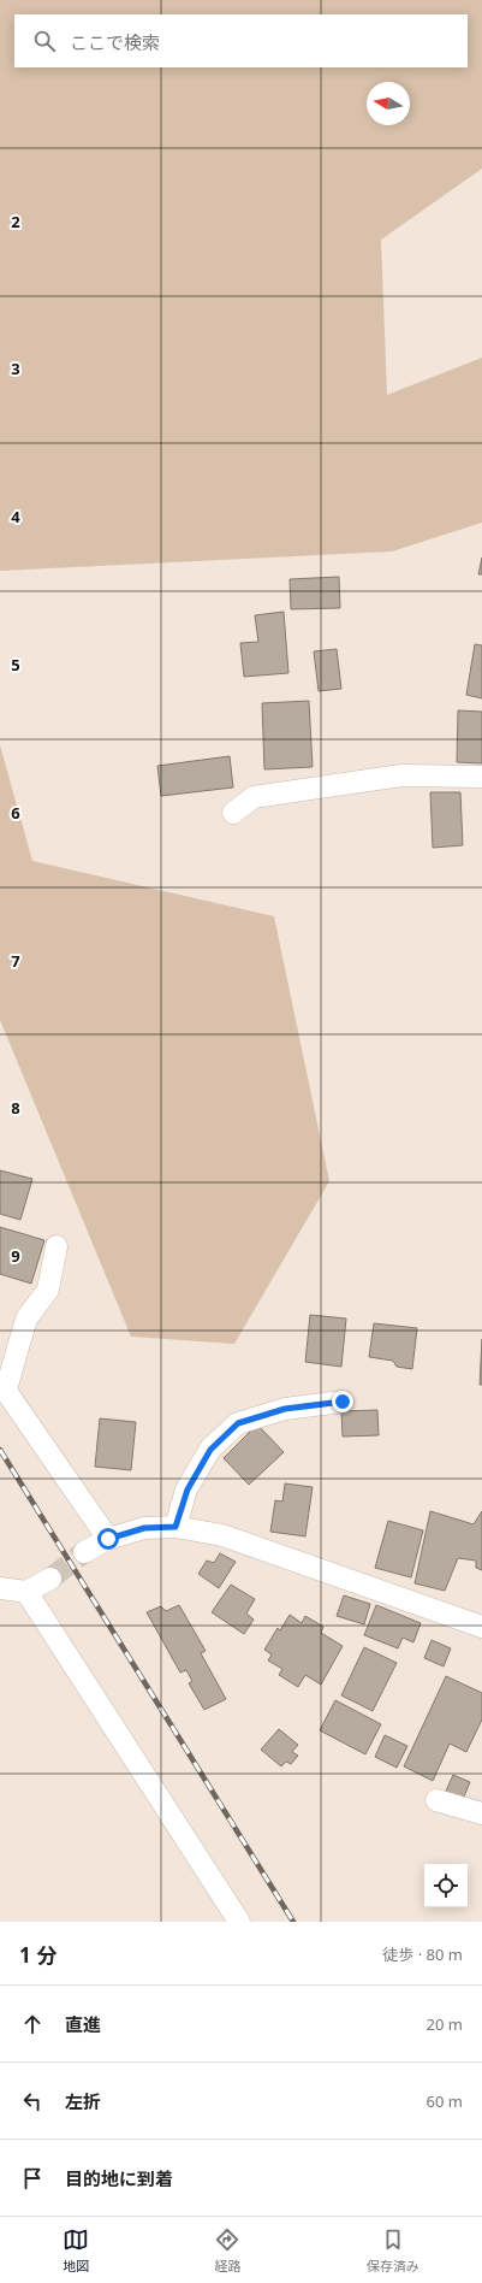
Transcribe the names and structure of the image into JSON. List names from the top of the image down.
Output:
{
  "north": "left",
  "page": {
    "search": "ここで検索",
    "heading": ["1 分", "徒歩 · 80 m"],
    "list": [
      ["直進", "20 m"],
      ["左折", "60 m"],
      "目的地に到着"
    ],
    "nav": ["地図", "経路", "保存済み"]
  },
  "grid": {
    "rows": [
      "2",
      "3",
      "4",
      "5",
      "6",
      "7",
      "8",
      "9"
    ]
  }
}
